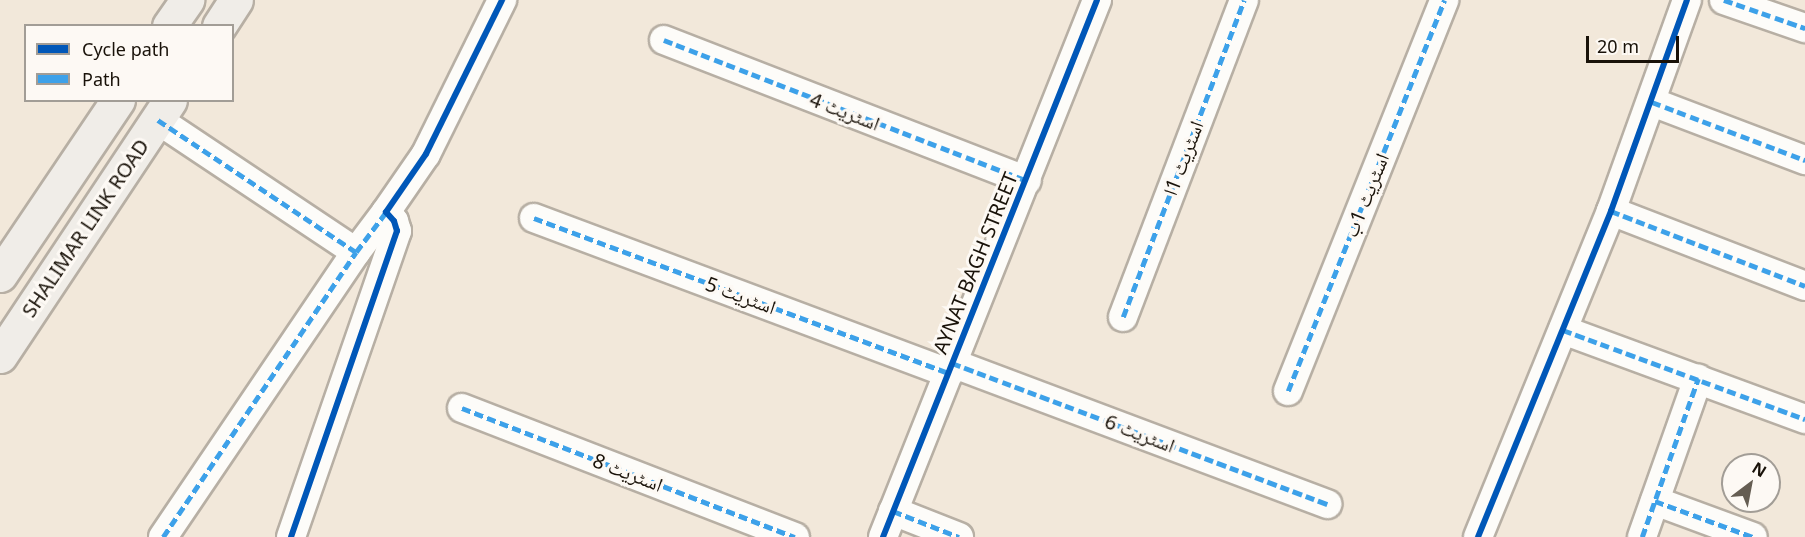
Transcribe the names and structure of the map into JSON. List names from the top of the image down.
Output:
{
  "streets": {
    "main road": ["SHALIMAR LINK ROAD"],
    "street": [
      "اسٹریٹ 4",
      "اسٹریٹ 1ا",
      "اسٹریٹ 1ب",
      "AYNAT BAGH STREET",
      "اسٹریٹ 5",
      "اسٹریٹ 6",
      "اسٹریٹ 8"
    ]
  },
  "crossings": [
    ["اسٹریٹ 4", "AYNAT BAGH STREET"],
    ["AYNAT BAGH STREET", "اسٹریٹ 5"],
    ["AYNAT BAGH STREET", "اسٹریٹ 6"],
    ["اسٹریٹ 5", "اسٹریٹ 6"]
  ],
  "legend": ["Cycle path", "Path"],
  "scale_bar": "20 m",
  "north": "top right"
}
